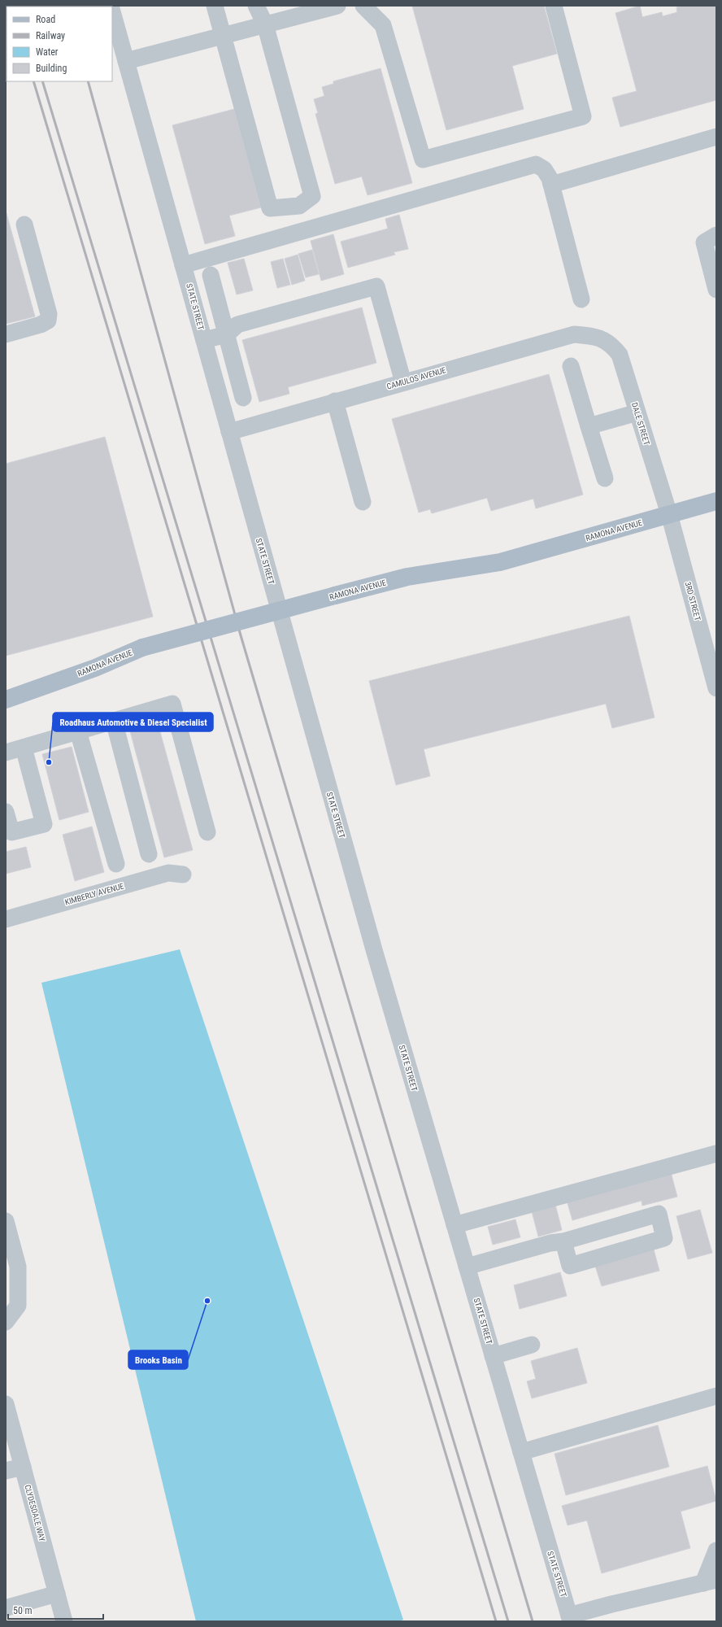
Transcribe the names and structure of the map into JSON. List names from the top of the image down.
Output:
{
  "streets": {
    "main road": ["RAMONA AVENUE"],
    "street": [
      "STATE STREET",
      "CAMULOS AVENUE",
      "DALE STREET",
      "3RD STREET",
      "KIMBERLY AVENUE",
      "CLYDESDALE WAY"
    ]
  },
  "crossings": [
    ["STATE STREET", "CAMULOS AVENUE"],
    ["CAMULOS AVENUE", "DALE STREET"],
    ["DALE STREET", "RAMONA AVENUE"],
    ["DALE STREET", "3RD STREET"],
    ["RAMONA AVENUE", "3RD STREET"]
  ],
  "places": ["Roadhaus Automotive & Diesel Specialist", "Brooks Basin"],
  "legend": [
    "Road",
    "Railway",
    "Water",
    "Building"
  ],
  "scale_bar": "50 m"
}
